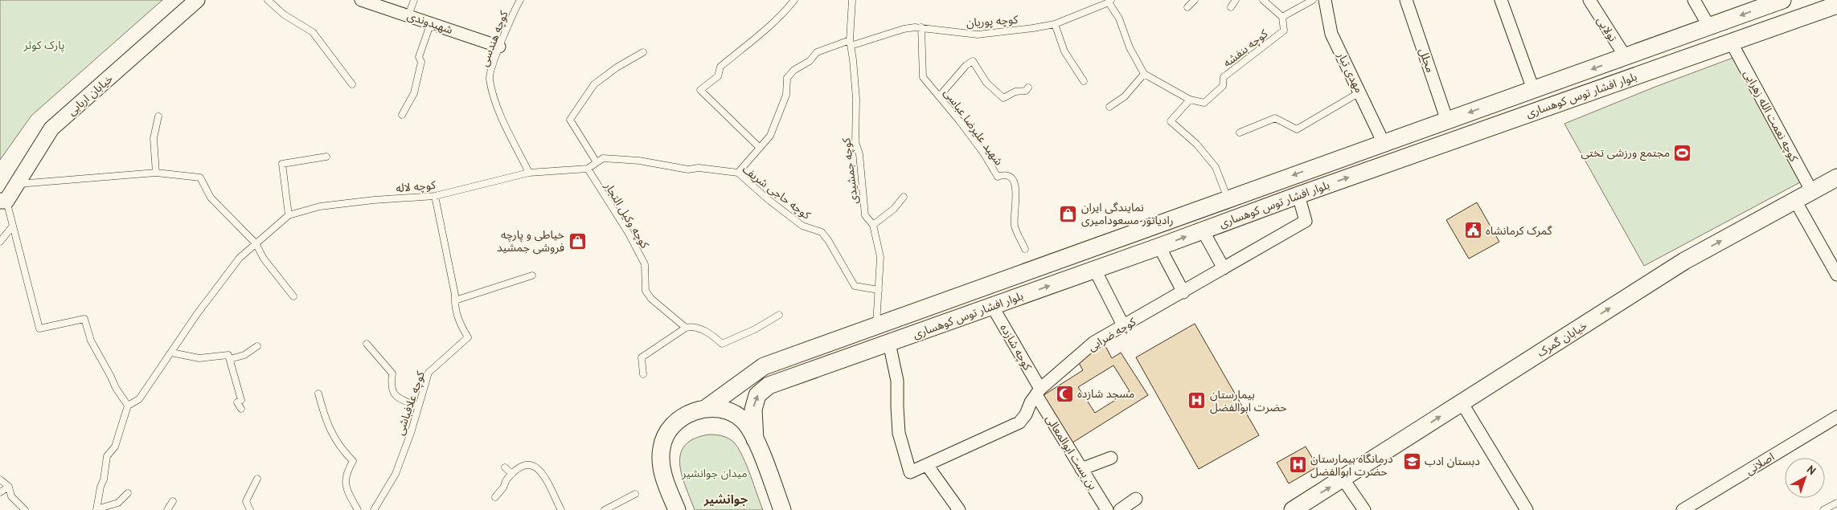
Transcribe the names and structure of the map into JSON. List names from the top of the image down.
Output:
{
  "streets": {
    "main road": ["بلوار افشار توس کوهساری", "خیابان گمرک"],
    "street": [
      "شهیدوندی",
      "تولایی",
      "مجلل",
      "مهدی تبار",
      "خیابان اربابی",
      "کوچه نعمت الله زهرایی",
      "کوچه ضرابی",
      "کوچه شازده",
      "بن بست ابوالمعالی",
      "اصلانی"
    ],
    "lane": [
      "کوچه پوریان",
      "کوچه هندسی",
      "کوچه بنفشه",
      "شهید علیرضا عباسی",
      "کوچه جمشیدی",
      "کوچه لاله",
      "کوچه حاجی شریف",
      "کوچه وکیل التجار",
      "کوچه علافباشی"
    ]
  },
  "crossings": [
    ["کوچه پوریان", "شهید علیرضا عباسی"],
    ["کوچه پوریان", "کوچه جمشیدی"],
    ["کوچه پوریان", "کوچه حاجی شریف"],
    ["شهیدوندی", "کوچه هندسی"],
    ["تولایی", "بلوار افشار توس کوهساری"],
    ["کوچه هندسی", "کوچه لاله"],
    ["مجلل", "بلوار افشار توس کوهساری"],
    ["مهدی تبار", "بلوار افشار توس کوهساری"],
    ["بلوار افشار توس کوهساری", "کوچه نعمت الله زهرایی"],
    ["بلوار افشار توس کوهساری", "کوچه جمشیدی"],
    ["بلوار افشار توس کوهساری", "کوچه ضرابی"],
    ["بلوار افشار توس کوهساری", "کوچه شازده"],
    ["کوچه نعمت الله زهرایی", "خیابان گمرک"],
    ["کوچه جمشیدی", "کوچه حاجی شریف"],
    ["کوچه لاله", "کوچه حاجی شریف"],
    ["کوچه لاله", "کوچه وکیل التجار"],
    ["کوچه لاله", "کوچه علافباشی"],
    ["کوچه حاجی شریف", "کوچه وکیل التجار"],
    ["کوچه ضرابی", "کوچه شازده"],
    ["کوچه ضرابی", "بن بست ابوالمعالی"],
    ["کوچه شازده", "بن بست ابوالمعالی"]
  ],
  "one_way": ["خیابان گمرک"],
  "districts": ["جوانشیر"],
  "parks": ["پارک کوثر", "میدان جوانشیر"],
  "places": {
    "sports": ["مجتمع ورزشی تختی"],
    "shop": ["نمایندگی ایران رادیاتور مسعودامیری", "خیاطی ‌‌و‌ پارچه فروشی جمشید"],
    "public building": ["گمرک کرمانشاه"],
    "mosque": ["مسجد شازده"],
    "hospital": ["بیمارستان حضرت ابوالفضل", "درمانگاه بیمارستان حضرت ابوالفضل"],
    "school or university": ["دبستان ادب"]
  },
  "north": "top right"
}
